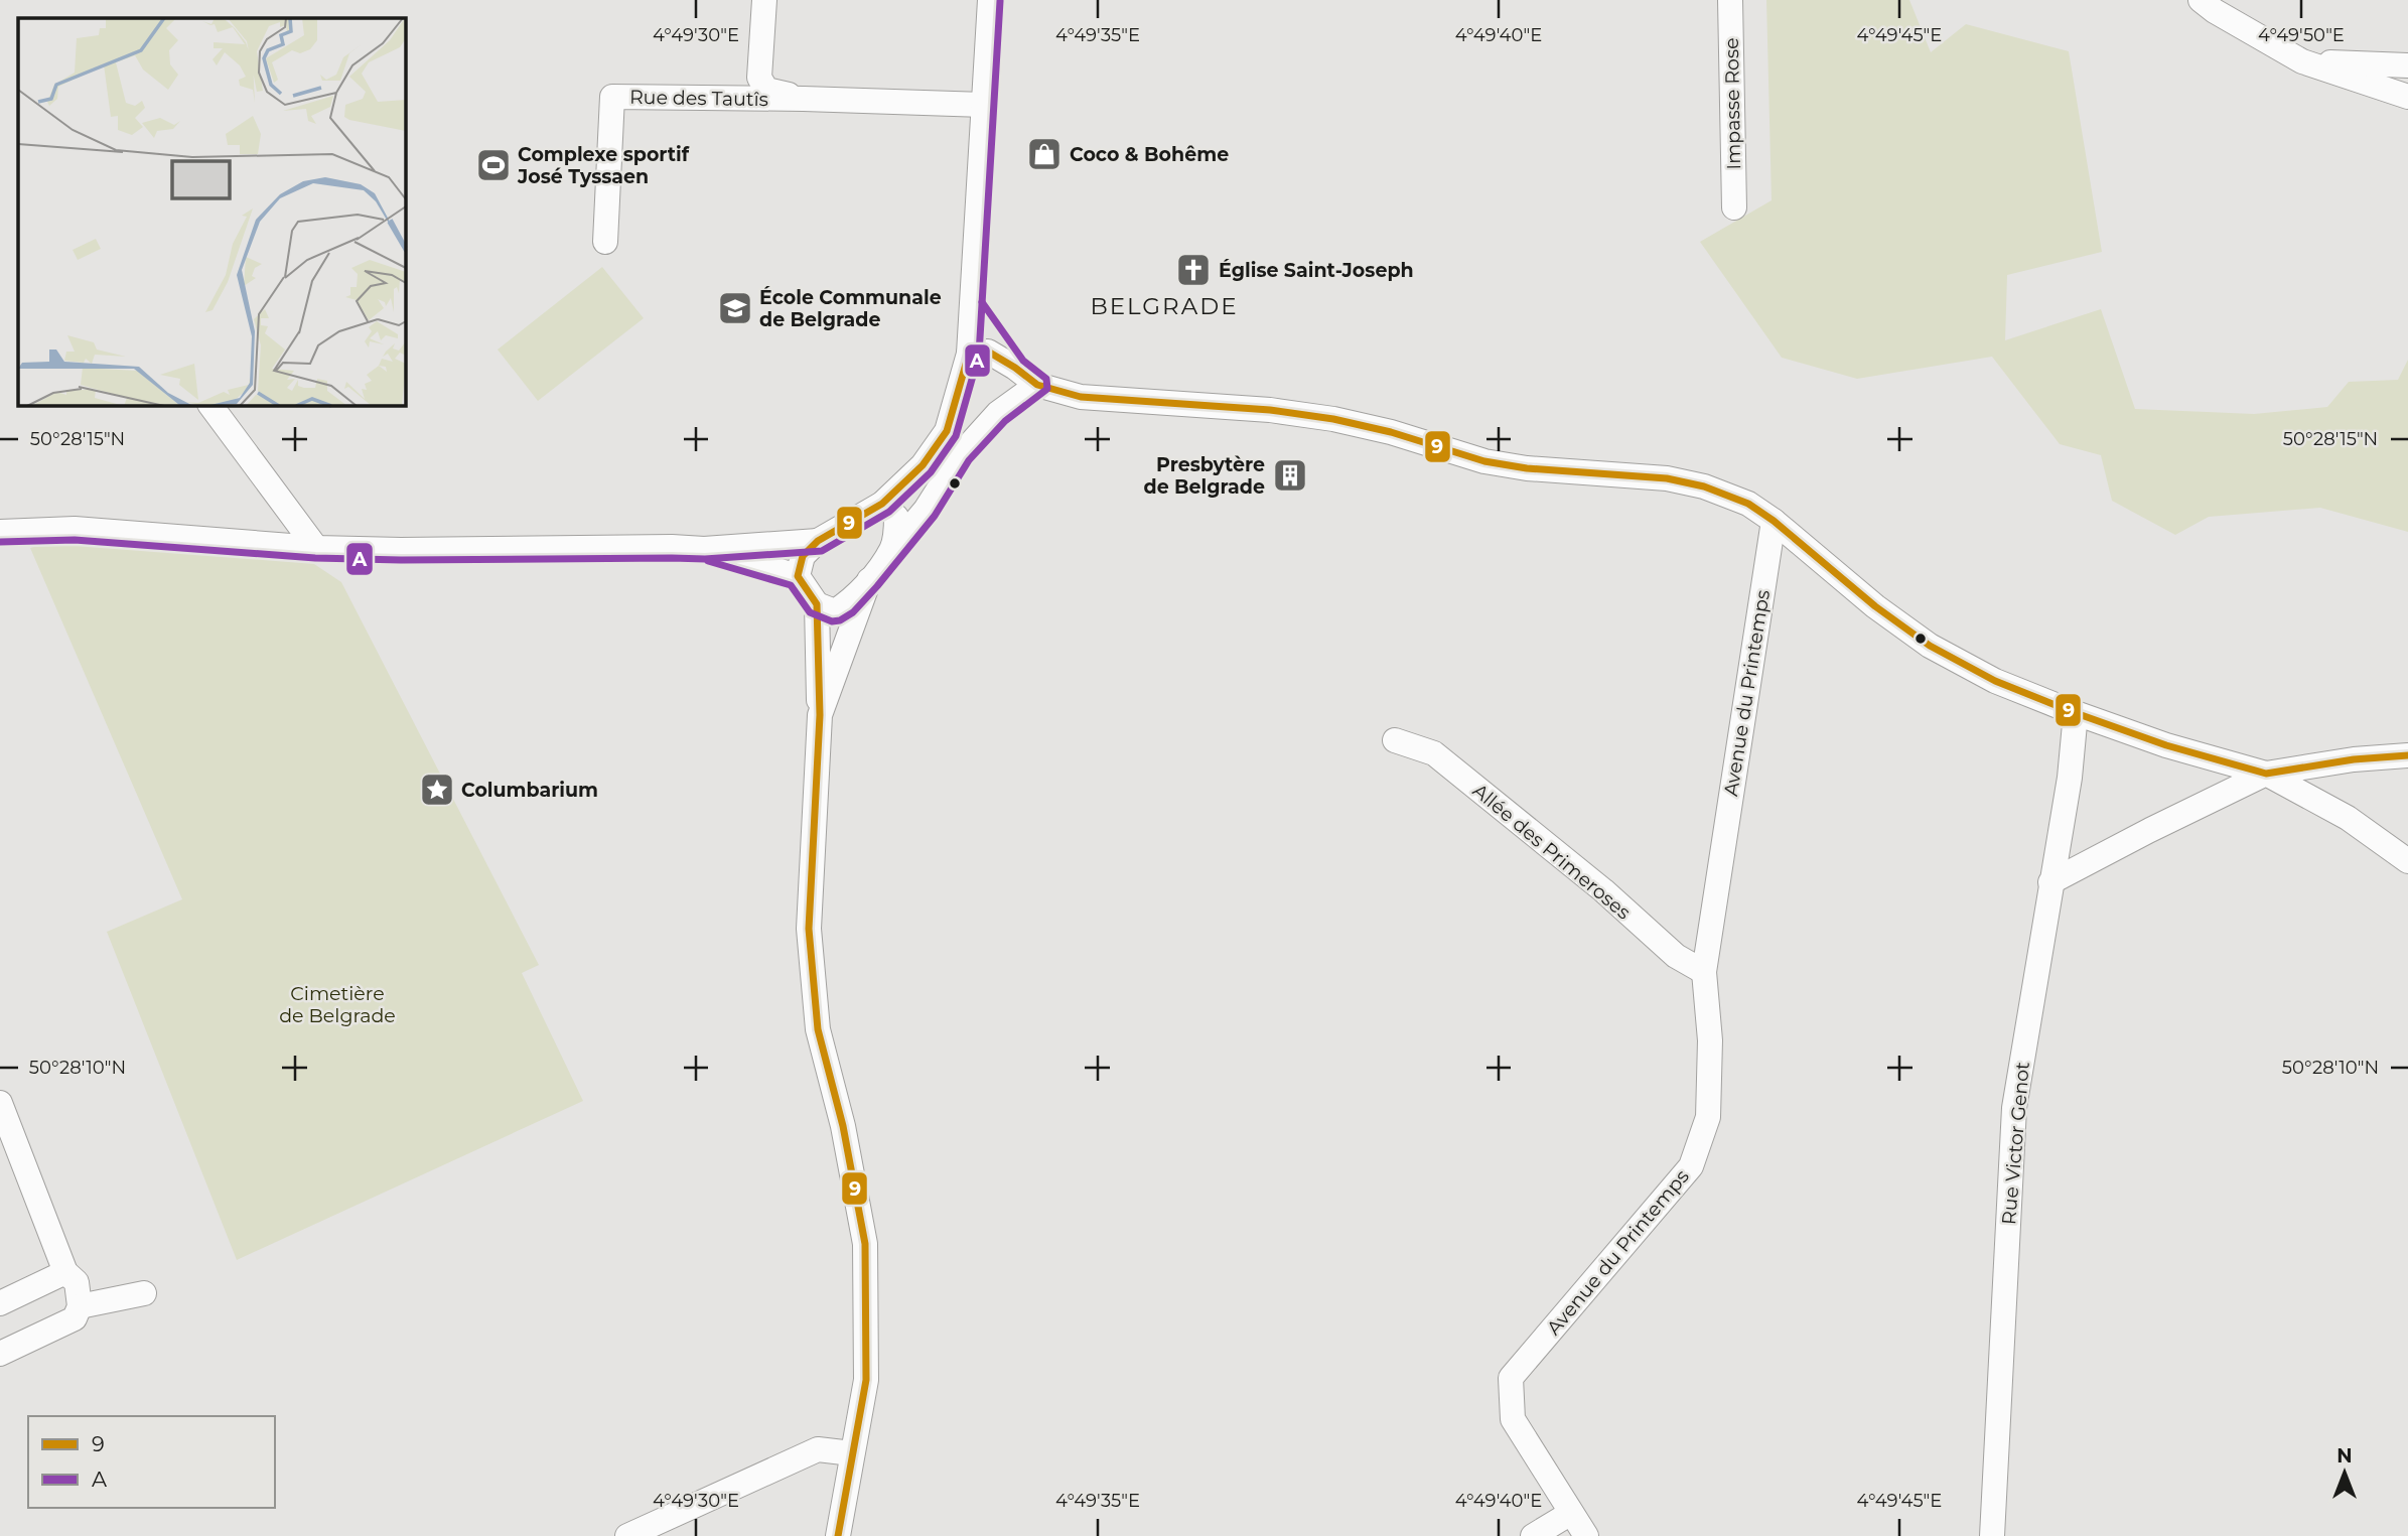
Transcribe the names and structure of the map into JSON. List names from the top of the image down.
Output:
{
  "streets": {
    "street": [
      "Rue des Tautîs",
      "Impasse Rose",
      "Avenue du Printemps",
      "Allée des Primeroses",
      "Rue Victor Genot"
    ]
  },
  "crossings": [
    ["Avenue du Printemps", "Allée des Primeroses"]
  ],
  "districts": ["BELGRADE"],
  "parks": ["Cimetière de Belgrade"],
  "places": {
    "shop": ["Coco & Bohême"],
    "sports": ["Complexe sportif José Tyssaen"],
    "church": ["Église Saint-Joseph"],
    "school or university": ["École Communale de Belgrade"],
    "building": ["Presbytère de Belgrade"],
    "place": ["Columbarium"]
  },
  "lines": ["transit line A", "transit line 9"],
  "legend": ["9", "A"],
  "north": "top",
  "coordinates": [
    "4°49'30\"E",
    "4°49'35\"E",
    "4°49'40\"E",
    "4°49'45\"E",
    "4°49'50\"E",
    "50°28'15\"N",
    "50°28'10\"N"
  ]
}
